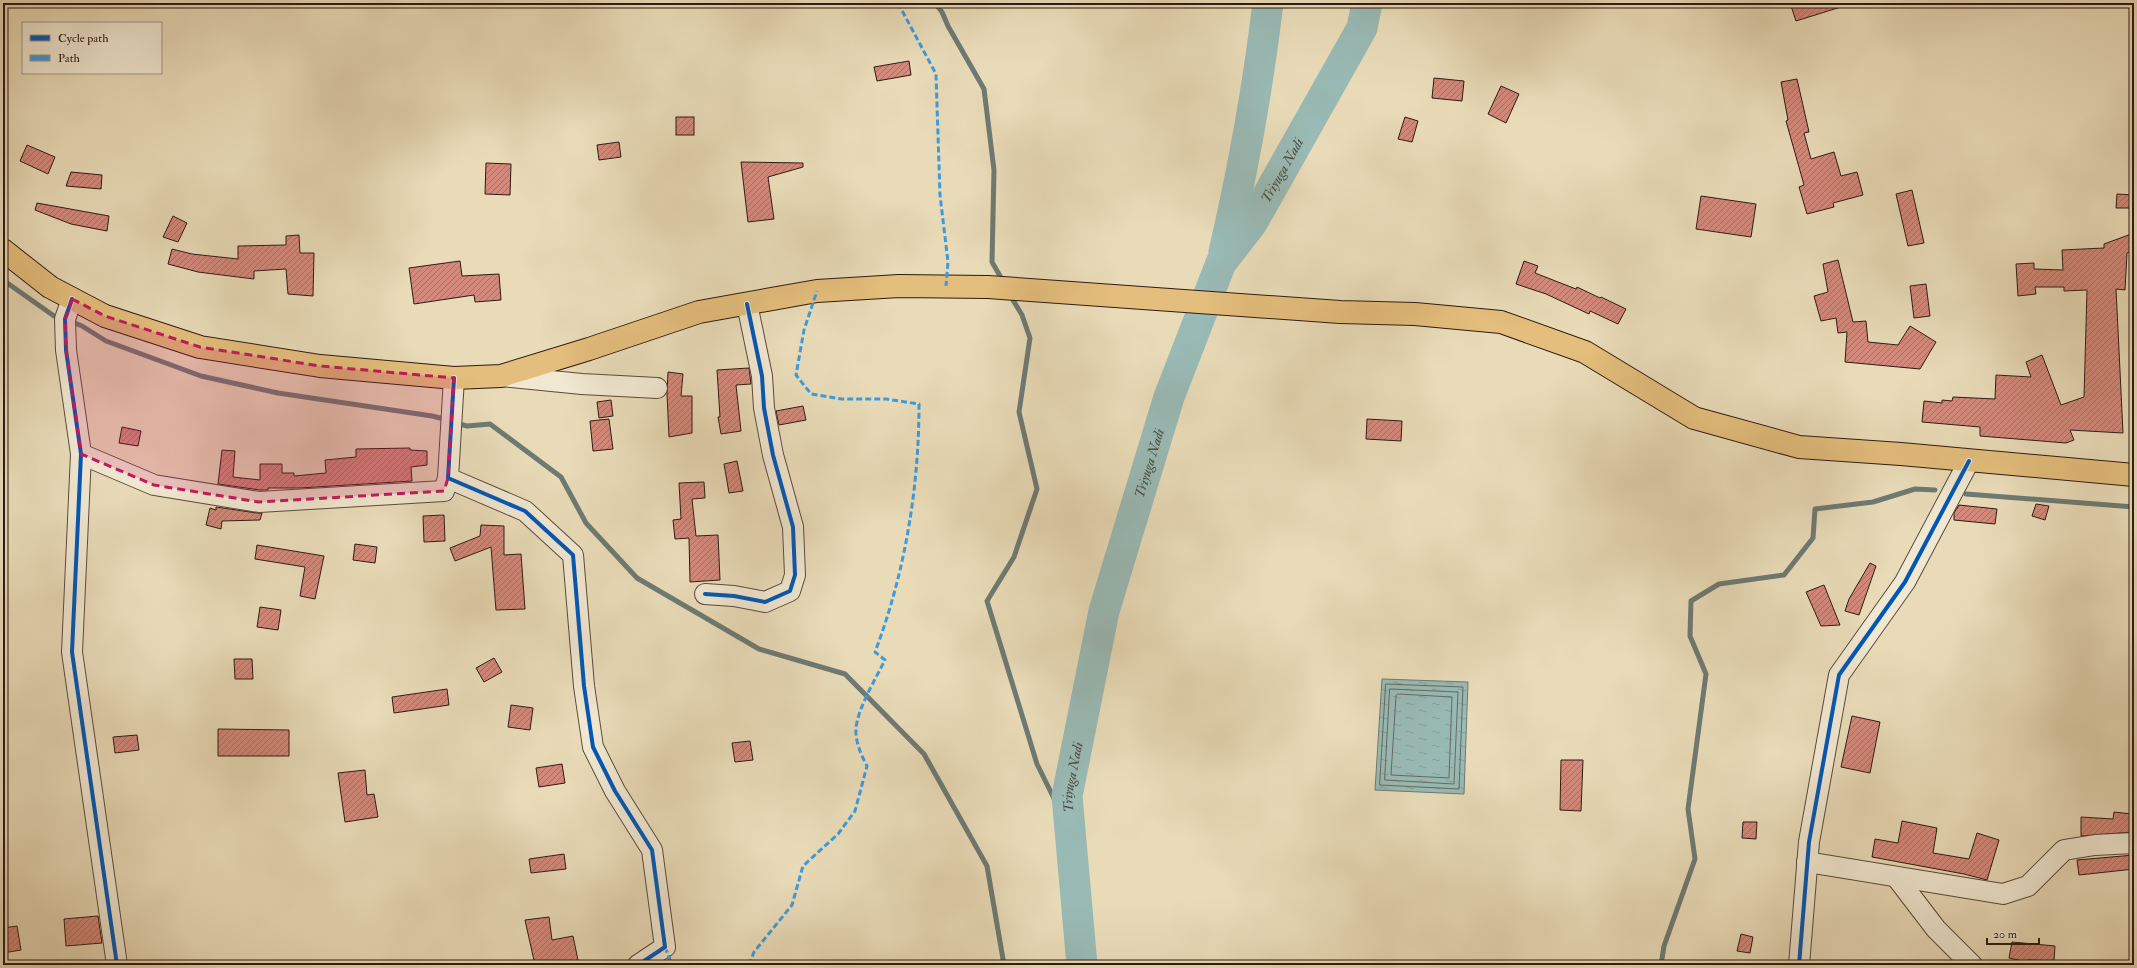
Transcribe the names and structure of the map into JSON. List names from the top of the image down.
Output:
{
  "water": ["Triyuga Nadi"],
  "legend": ["Cycle path", "Path"],
  "scale_bar": "20 m"
}
